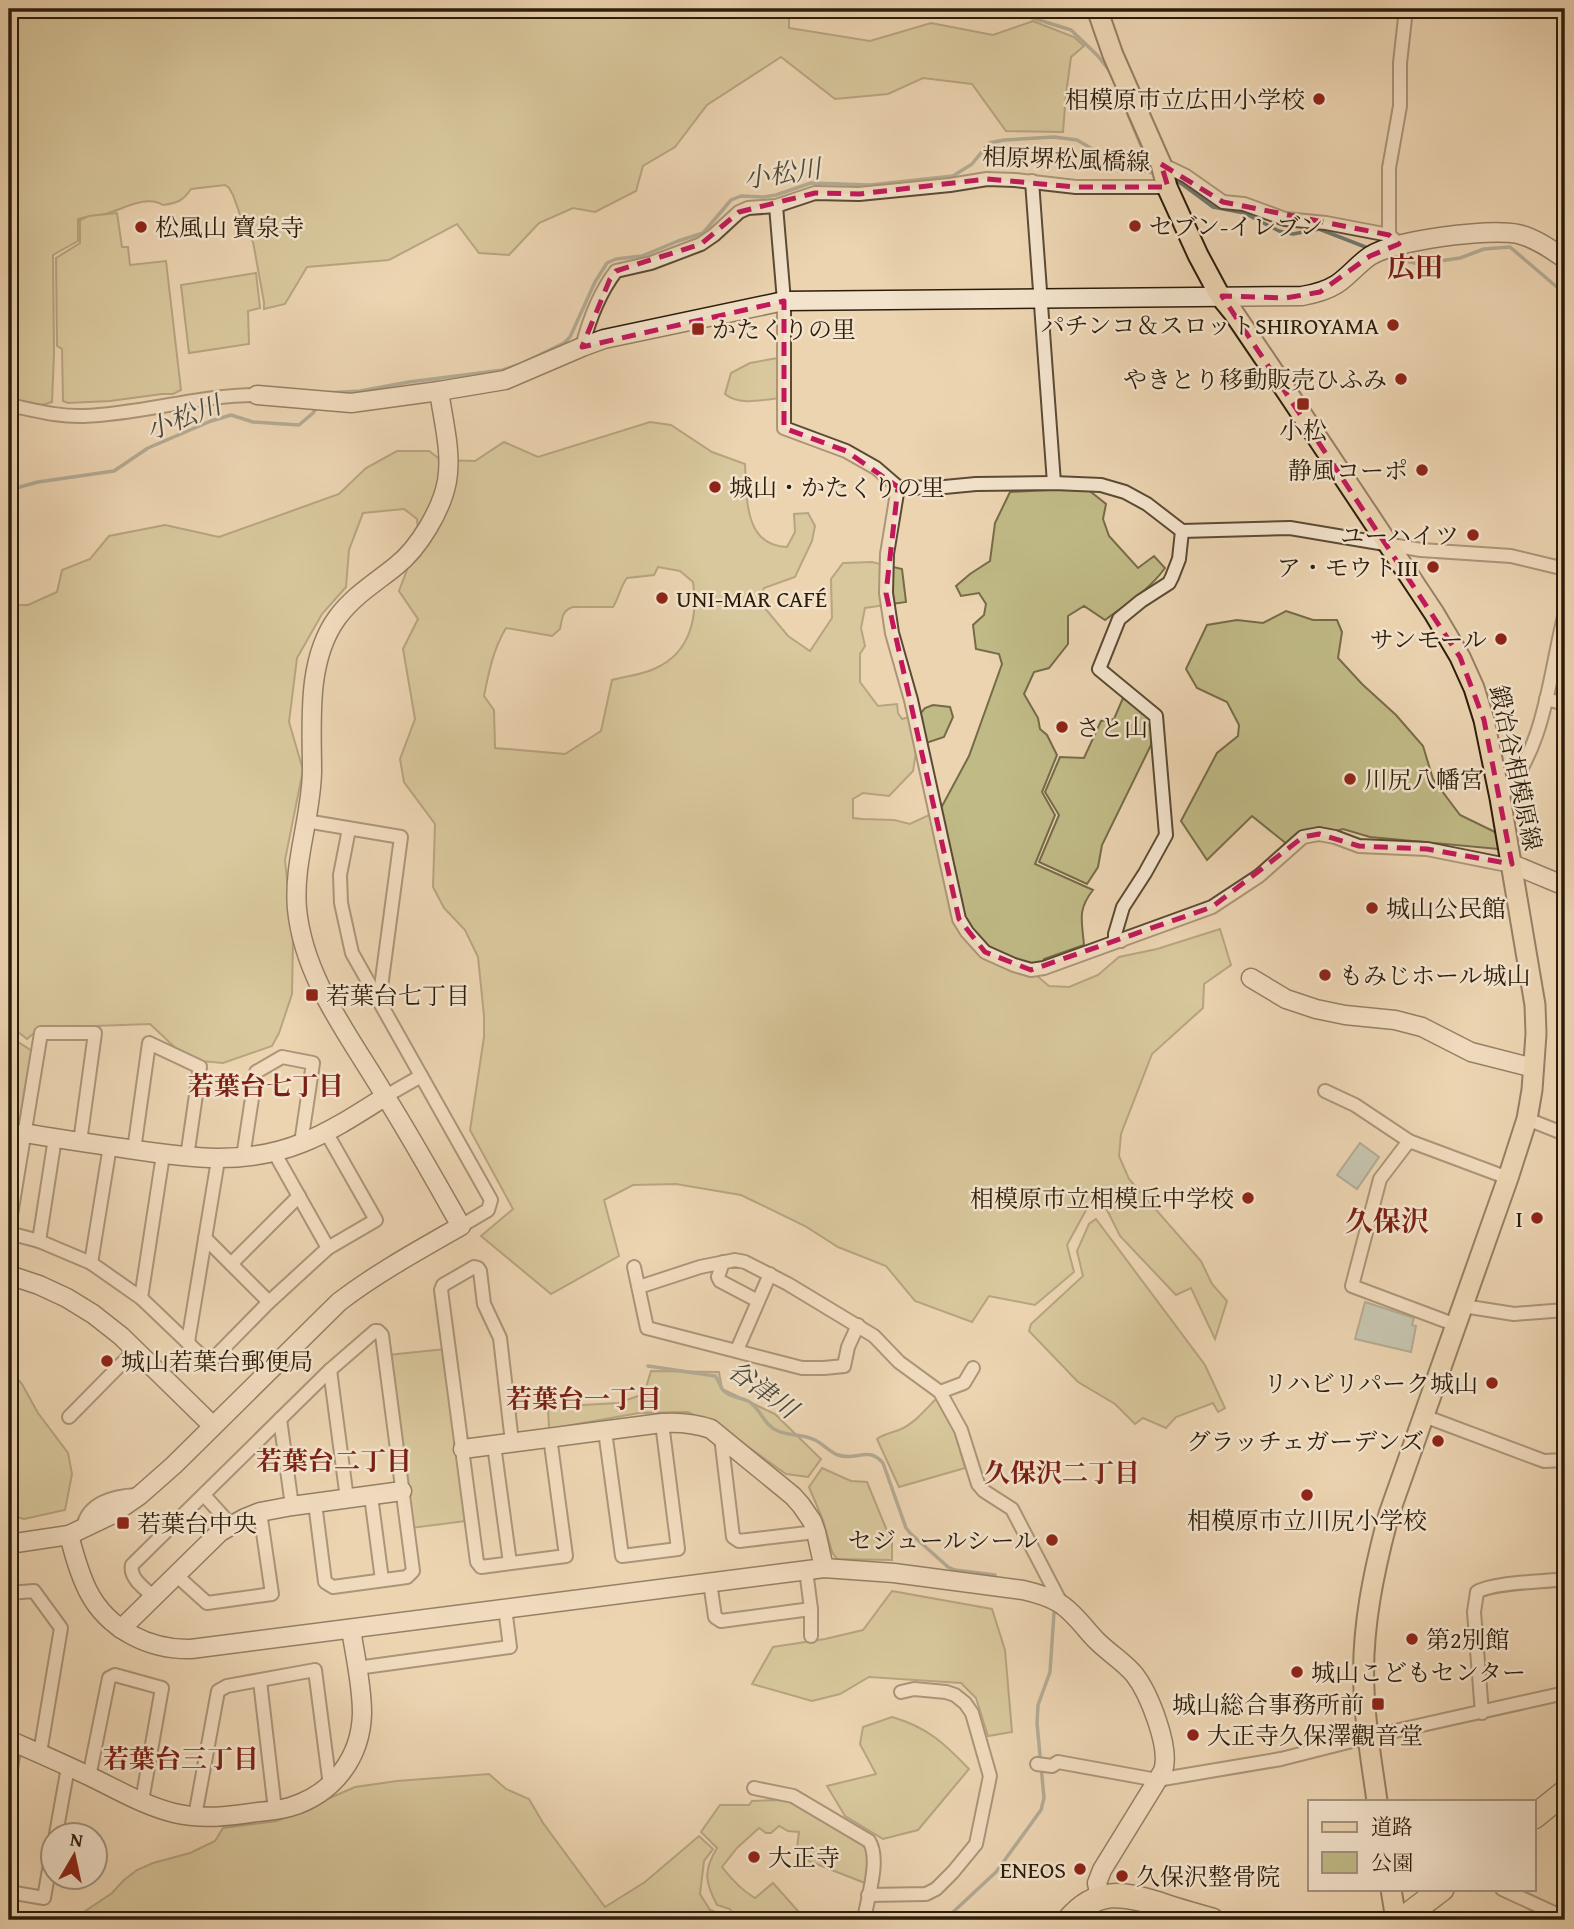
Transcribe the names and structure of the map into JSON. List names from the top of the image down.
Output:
{
  "streets": {
    "main road": ["鍛冶谷相模原線"],
    "street": ["相原堺松風橋線"]
  },
  "crossings": [
    ["相原堺松風橋線", "鍛冶谷相模原線"]
  ],
  "districts": [
    "広田",
    "若葉台七丁目",
    "久保沢",
    "若葉台一丁目",
    "若葉台二丁目",
    "久保沢二丁目",
    "若葉台三丁目"
  ],
  "water": ["小松川", "谷津川"],
  "places": {
    "other": [
      "相模原市立広田小学校",
      "セブン-イレブン",
      "松風山 寶泉寺",
      "パチンコ＆スロットSHIROYAMA",
      "やきとり移動販売ひふみ",
      "静風コーポ",
      "城山・かたくりの里",
      "ユーハイツ",
      "ア・モウトⅢ",
      "UNI-MAR CAFÉ",
      "サンモール",
      "さと山",
      "川尻八幡宮",
      "城山公民館",
      "もみじホール城山",
      "相模原市立相模丘中学校",
      "Ⅰ",
      "城山若葉台郵便局",
      "リハビリパーク城山",
      "グラッチェガーデンズ",
      "相模原市立川尻小学校",
      "セジュールシール",
      "第2別館",
      "城山こどもセンター",
      "大正寺久保澤觀音堂",
      "大正寺",
      "ENEOS",
      "久保沢整骨院"
    ],
    "transit": [
      "かたくりの里",
      "小松",
      "若葉台七丁目",
      "若葉台中央",
      "城山総合事務所前"
    ]
  },
  "legend": ["道路", "公園"],
  "north": "top"
}
